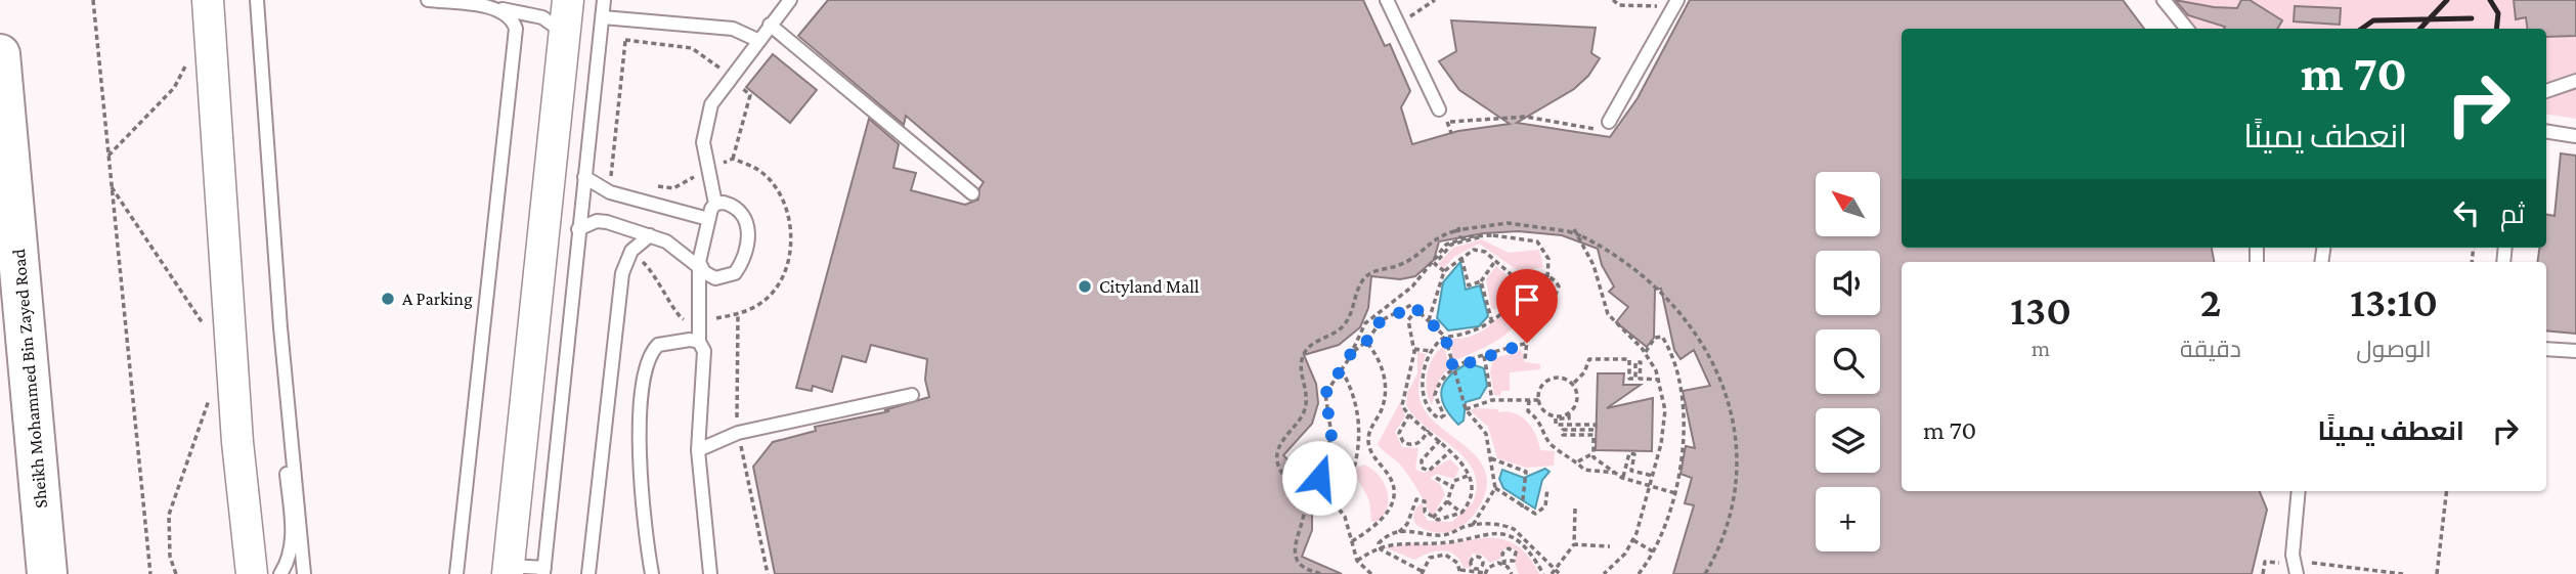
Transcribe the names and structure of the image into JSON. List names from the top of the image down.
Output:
{
  "streets": {
    "highway": ["Sheikh Mohammed Bin Zayed Road"]
  },
  "places": ["Cityland Mall", "A Parking"],
  "north": "top left",
  "page": {
    "turn": ["70 m", "انعطف يمينًا"],
    "map_buttons": "+",
    "then": "ثم",
    "eta": [
      "13:10",
      "الوصول",
      "2",
      "دقيقة",
      "130",
      "m"
    ],
    "list": [
      {
        "name": "انعطف يمينًا",
        "value": "70 m"
      }
    ]
  }
}
